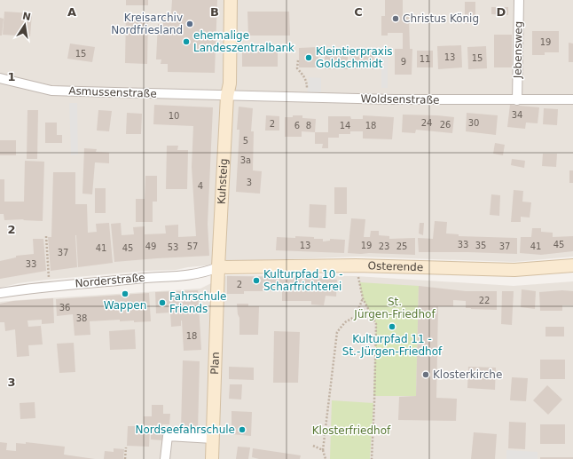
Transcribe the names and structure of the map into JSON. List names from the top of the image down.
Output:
{
  "streets": {
    "main road": ["Kuhsteig", "Osterende", "Plan"],
    "street": [
      "Jebensweg",
      "Asmussenstraße",
      "Woldsenstraße",
      "Norderstraße"
    ]
  },
  "crossings": [
    ["Jebensweg", "Woldsenstraße"],
    ["Asmussenstraße", "Woldsenstraße"],
    ["Asmussenstraße", "Kuhsteig"],
    ["Woldsenstraße", "Kuhsteig"],
    ["Kuhsteig", "Osterende"],
    ["Kuhsteig", "Norderstraße"],
    ["Kuhsteig", "Plan"],
    ["Osterende", "Norderstraße"],
    ["Osterende", "Plan"],
    ["Norderstraße", "Plan"]
  ],
  "parks": ["St. Jürgen-Friedhof", "Klosterfriedhof"],
  "places": [
    "Christus König",
    "Kreisarchiv Nordfriesland",
    "ehemalige Landeszentralbank",
    "Kleintierpraxis Goldschmidt",
    "Kulturpfad 10 - Scharfrichterei",
    "Wappen",
    "Fahrschule Friends",
    "Kulturpfad 11 - St.-Jürgen-Friedhof",
    "Klosterkirche",
    "Nordseefahrschule"
  ],
  "house_numbers": [
    "19",
    "15",
    "13",
    "15",
    "11",
    "9",
    "34",
    "10",
    "24",
    "30",
    "2",
    "26",
    "6",
    "8",
    "14",
    "18",
    "5",
    "3a",
    "3",
    "4",
    "33",
    "45",
    "13",
    "19",
    "35",
    "49",
    "57",
    "23",
    "25",
    "37",
    "41",
    "53",
    "41",
    "45",
    "37",
    "33",
    "2",
    "22",
    "36",
    "38",
    "18"
  ],
  "north": "top",
  "grid": {
    "columns": [
      "A",
      "B",
      "C",
      "D"
    ],
    "rows": ["1", "2", "3"]
  }
}
